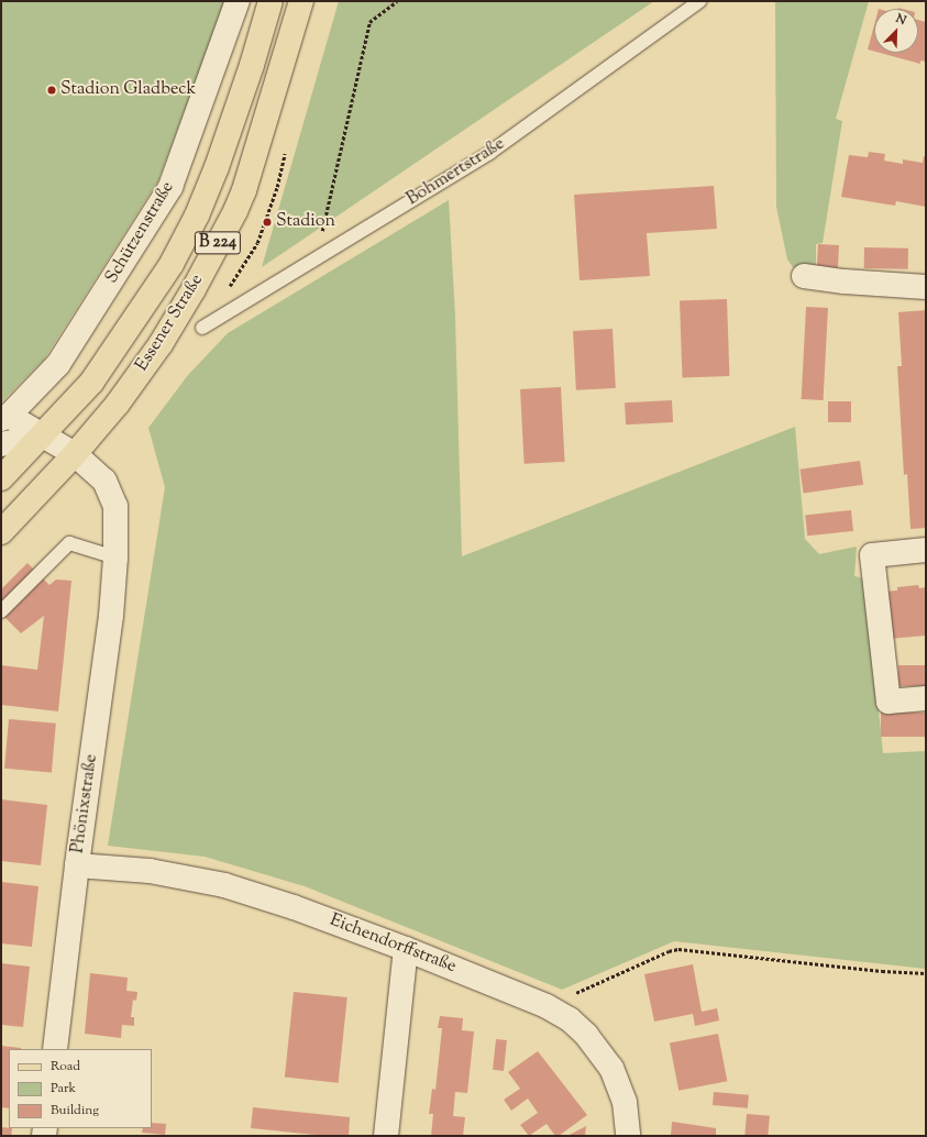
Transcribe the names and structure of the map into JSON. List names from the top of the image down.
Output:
{
  "streets": {
    "main road": ["B 224", "Essener Straße"],
    "street": ["Schützenstraße", "Phönixstraße", "Eichendorffstraße"],
    "lane": ["Bohmertstraße"]
  },
  "crossings": [
    ["Schützenstraße", "Phönixstraße"],
    ["Essener Straße", "Phönixstraße"],
    ["Phönixstraße", "Eichendorffstraße"]
  ],
  "places": ["Stadion Gladbeck", "Stadion"],
  "legend": ["Road", "Park", "Building"],
  "north": "top right"
}
